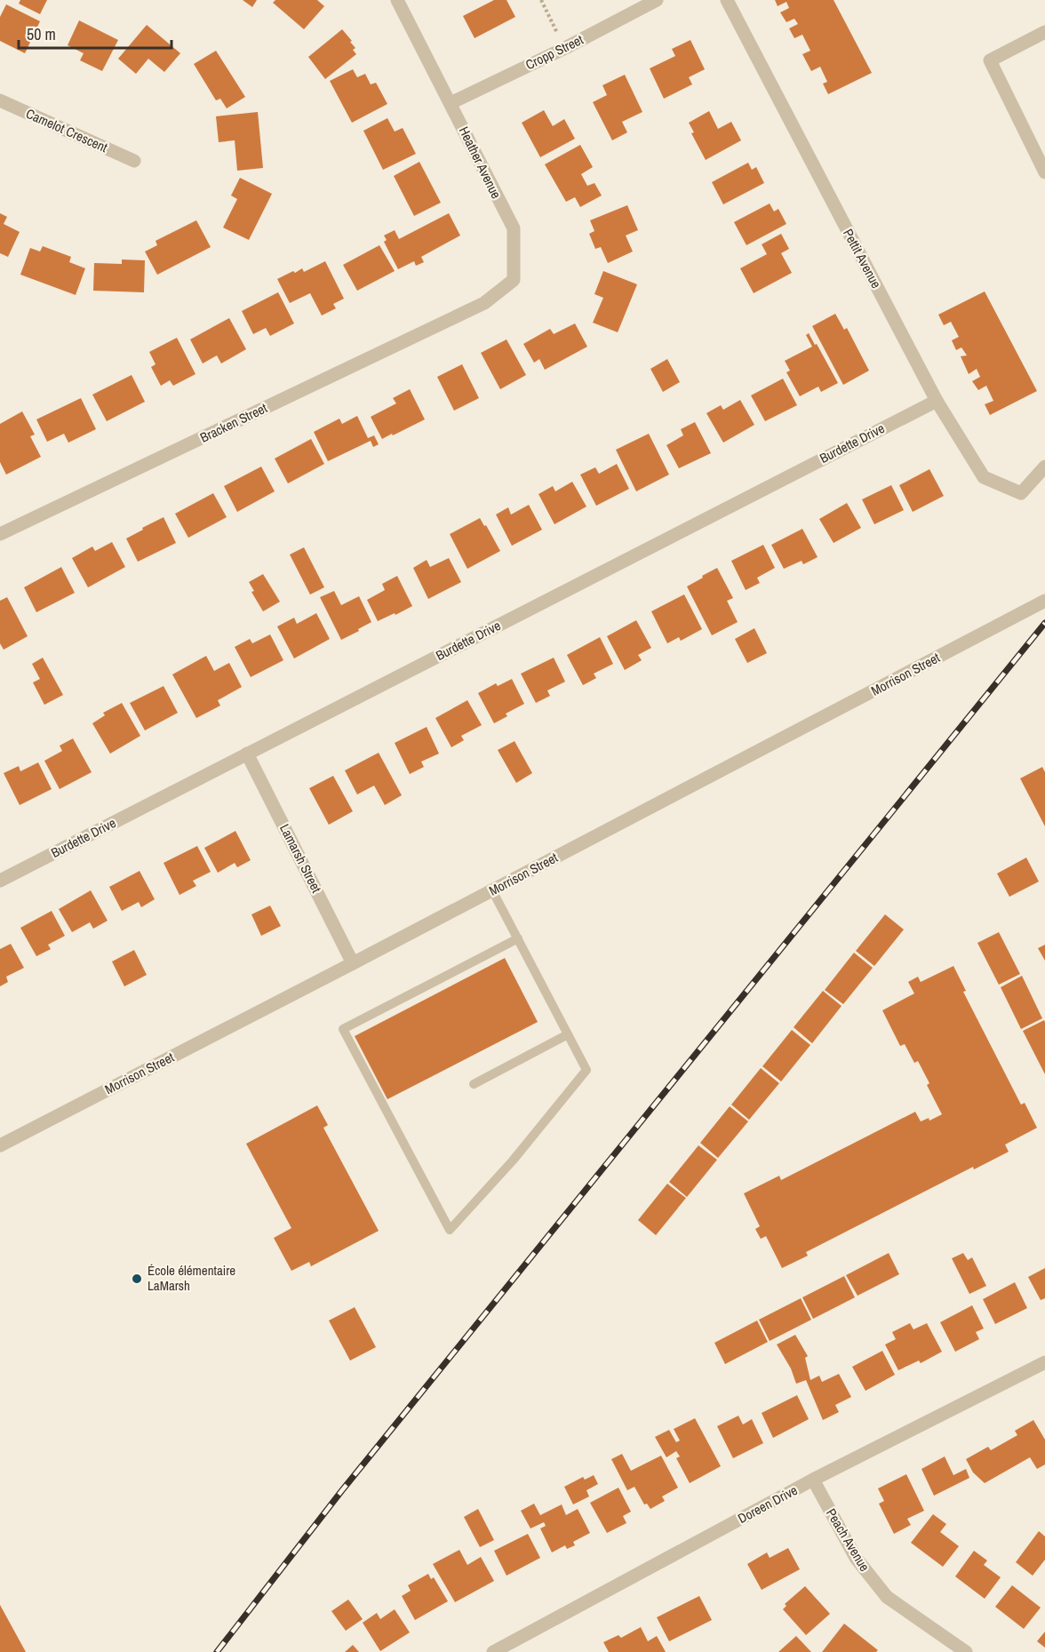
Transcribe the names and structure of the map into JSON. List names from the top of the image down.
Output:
{
  "streets": {
    "street": [
      "Cropp Street",
      "Camelot Crescent",
      "Heather Avenue",
      "Pettit Avenue",
      "Bracken Street",
      "Burdette Drive",
      "Morrison Street",
      "Lamarsh Street",
      "Doreen Drive",
      "Peach Avenue"
    ]
  },
  "crossings": [
    ["Cropp Street", "Heather Avenue"],
    ["Heather Avenue", "Bracken Street"],
    ["Pettit Avenue", "Burdette Drive"],
    ["Burdette Drive", "Lamarsh Street"],
    ["Morrison Street", "Lamarsh Street"],
    ["Doreen Drive", "Peach Avenue"]
  ],
  "places": ["École élémentaire LaMarsh"],
  "scale_bar": "50 m"
}
